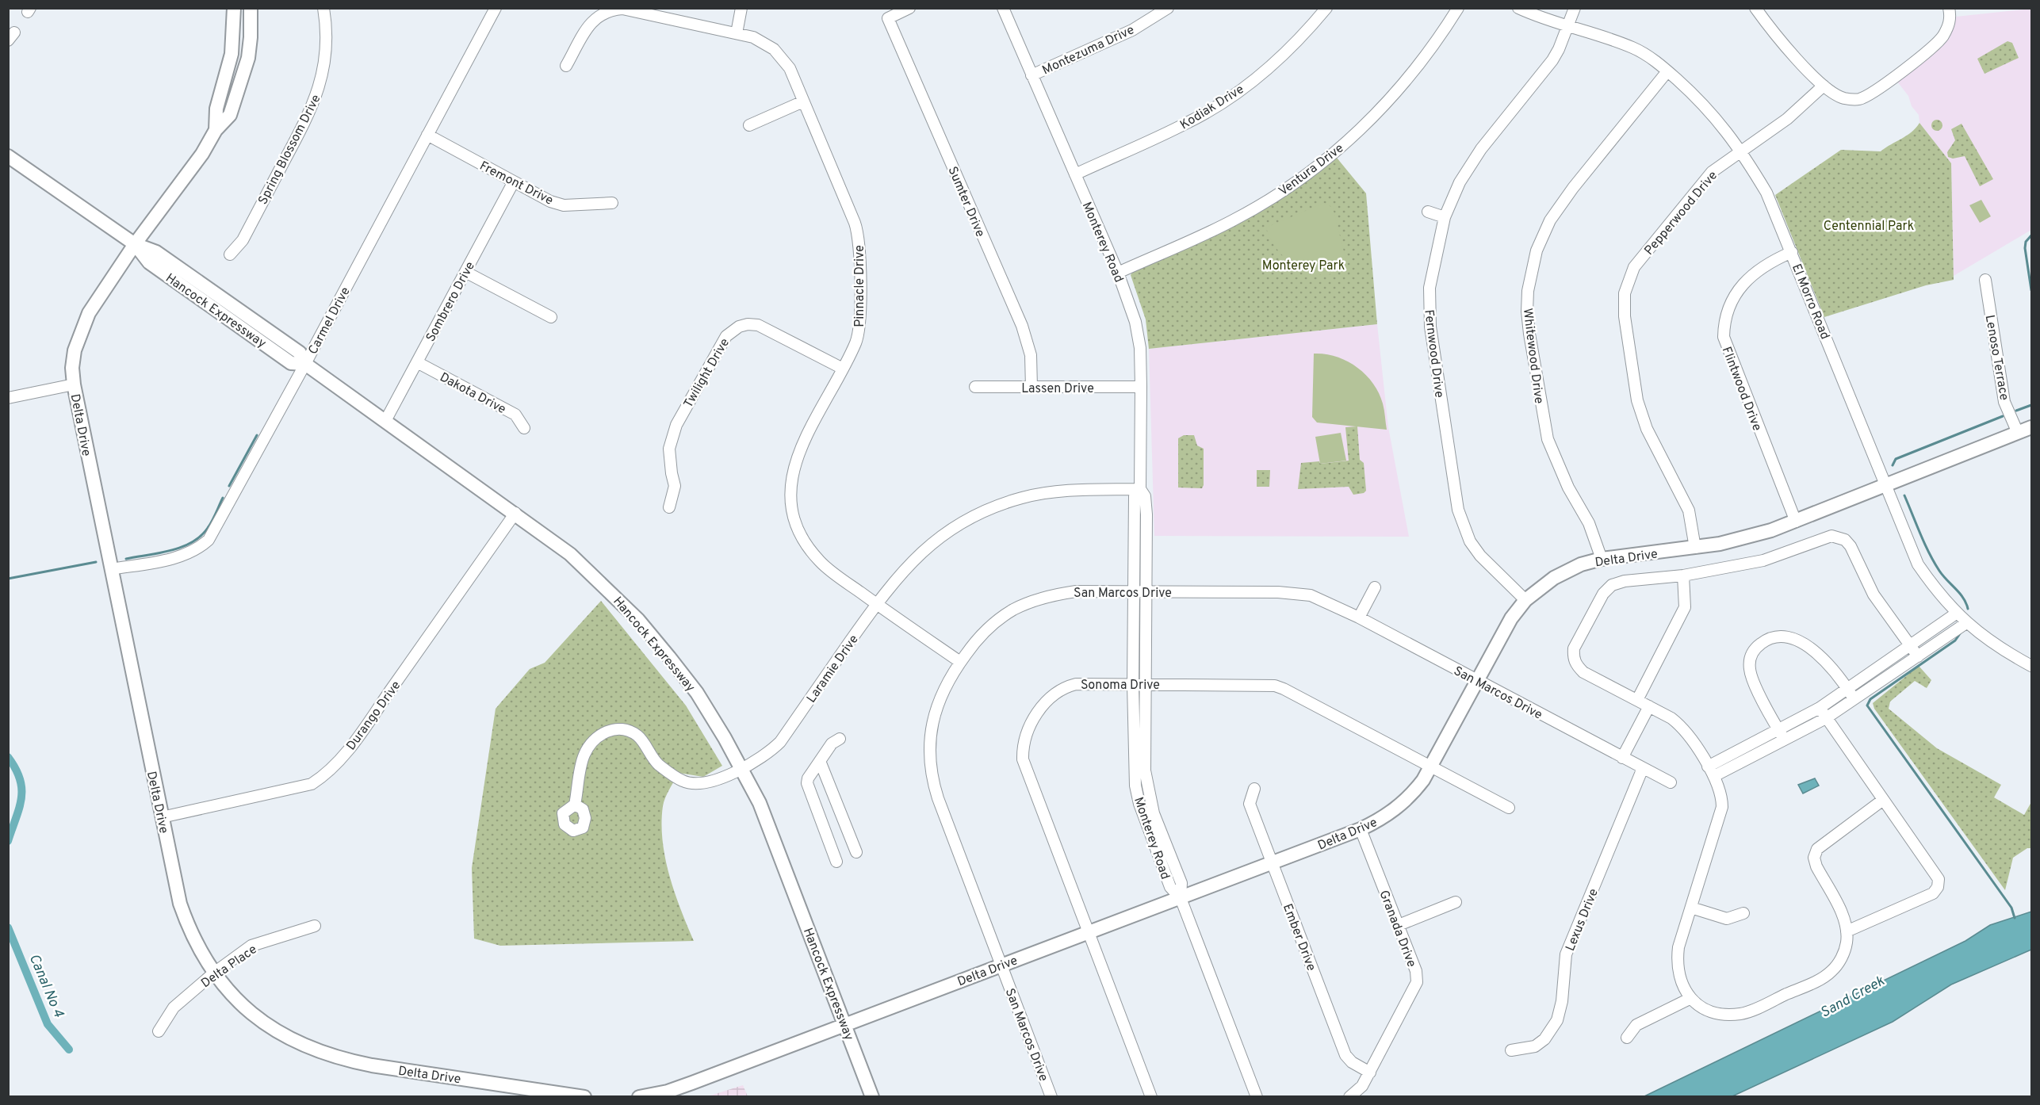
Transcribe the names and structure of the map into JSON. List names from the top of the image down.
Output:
{
  "streets": {
    "main road": ["Hancock Expressway", "Delta Drive"],
    "street": [
      "Montezuma Drive",
      "Kodiak Drive",
      "Spring Blossom Drive",
      "Ventura Drive",
      "Fremont Drive",
      "Sumter Drive",
      "Pepperwood Drive",
      "Monterey Road",
      "Pinnacle Drive",
      "Sombrero Drive",
      "El Morro Road",
      "Carmel Drive",
      "Fernwood Drive",
      "Whitewood Drive",
      "Lenoso Terrace",
      "Twilight Drive",
      "Lassen Drive",
      "Flintwood Drive",
      "Dakota Drive",
      "San Marcos Drive",
      "Laramie Drive",
      "Sonoma Drive",
      "Durango Drive",
      "Lexus Drive",
      "Granada Drive",
      "Ember Drive",
      "Delta Place"
    ]
  },
  "crossings": [
    ["Montezuma Drive", "Monterey Road"],
    ["Kodiak Drive", "Monterey Road"],
    ["Ventura Drive", "Monterey Road"],
    ["Fremont Drive", "Sombrero Drive"],
    ["Fremont Drive", "Carmel Drive"],
    ["Sumter Drive", "Lassen Drive"],
    ["Pepperwood Drive", "El Morro Road"],
    ["Pepperwood Drive", "Delta Drive"],
    ["Monterey Road", "Lassen Drive"],
    ["Monterey Road", "Delta Drive"],
    ["Monterey Road", "San Marcos Drive"],
    ["Monterey Road", "Laramie Drive"],
    ["Monterey Road", "Sonoma Drive"],
    ["Pinnacle Drive", "Twilight Drive"],
    ["Pinnacle Drive", "San Marcos Drive"],
    ["Pinnacle Drive", "Laramie Drive"],
    ["Sombrero Drive", "Hancock Expressway"],
    ["Sombrero Drive", "Dakota Drive"],
    ["El Morro Road", "Fernwood Drive"],
    ["El Morro Road", "Whitewood Drive"],
    ["El Morro Road", "Flintwood Drive"],
    ["El Morro Road", "Delta Drive"],
    ["Hancock Expressway", "Carmel Drive"],
    ["Hancock Expressway", "Delta Drive"],
    ["Hancock Expressway", "Laramie Drive"],
    ["Hancock Expressway", "Durango Drive"],
    ["Carmel Drive", "Delta Drive"],
    ["Fernwood Drive", "Delta Drive"],
    ["Whitewood Drive", "Delta Drive"],
    ["Lenoso Terrace", "Delta Drive"],
    ["Flintwood Drive", "Delta Drive"],
    ["Delta Drive", "San Marcos Drive"],
    ["Delta Drive", "Sonoma Drive"],
    ["Delta Drive", "Durango Drive"],
    ["Delta Drive", "Granada Drive"],
    ["Delta Drive", "Ember Drive"],
    ["Delta Drive", "Delta Place"],
    ["San Marcos Drive", "Lexus Drive"],
    ["Granada Drive", "Ember Drive"]
  ],
  "water": ["Canal No 4", "Sand Creek"],
  "parks": ["Centennial Park", "Monterey Park"]
}
